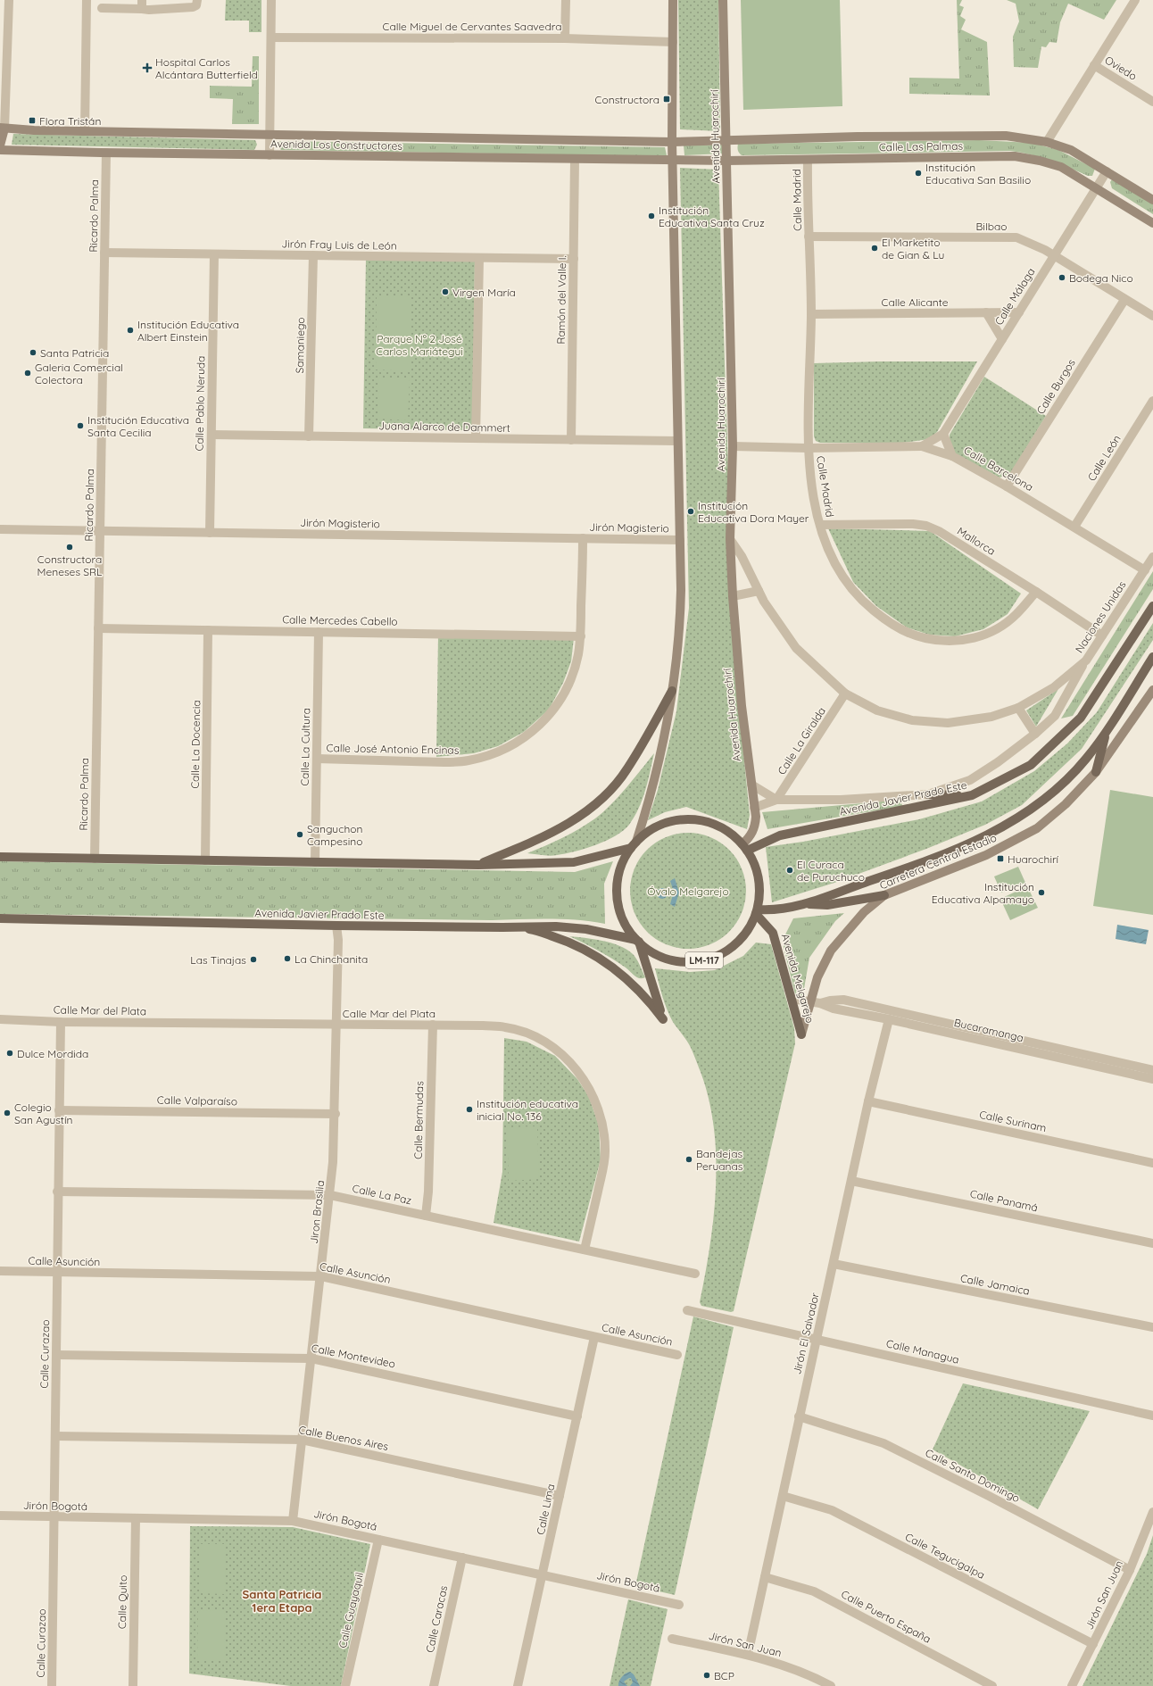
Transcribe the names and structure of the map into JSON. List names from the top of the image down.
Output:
{
  "streets": {
    "main road": ["Avenida Javier Prado Este", "LM-117", "Avenida Melgarejo"],
    "street": [
      "Calle Miguel de Cervantes Saavedra",
      "Oviedo",
      "Avenida Huarochirí",
      "Avenida Los Constructores",
      "Calle Las Palmas",
      "Calle Madrid",
      "Ricardo Palma",
      "Bilbao",
      "Jirón Fray Luis de León",
      "Calle Málaga",
      "Ramón del Valle I.",
      "Calle Alicante",
      "Samaniego",
      "Calle Burgos",
      "Calle Pablo Neruda",
      "Juana Alarco de Dammert",
      "Calle León",
      "Calle Barcelona",
      "Jirón Magisterio",
      "Mallorca",
      "Naciones Unidas",
      "Calle Mercedes Cabello",
      "Calle La Giralda",
      "Calle La Docencia",
      "Calle La Cultura",
      "Calle José Antonio Encinas",
      "Carretera Central Estadio",
      "Calle Mar del Plata",
      "Bucaramanga",
      "Calle Valparaíso",
      "Calle Bermudas",
      "Calle Surinam",
      "Calle La Paz",
      "Calle Panamá",
      "Jiron Brasilia",
      "Calle Asunción",
      "Calle Jamaica",
      "Jirón El Salvador",
      "Calle Managua",
      "Calle Curazao",
      "Calle Montevideo",
      "Calle Buenos Aires",
      "Calle Santo Domingo",
      "Jirón Bogotá",
      "Calle Lima",
      "Calle Tegucigalpa",
      "Jirón San Juan",
      "Calle Quito",
      "Calle Guayaquil",
      "Calle Puerto España",
      "Calle Caracas"
    ]
  },
  "crossings": [
    ["Avenida Huarochirí", "Calle Las Palmas"],
    ["Avenida Huarochirí", "Naciones Unidas"],
    ["Avenida Huarochirí", "Avenida Javier Prado Este"],
    ["Avenida Huarochirí", "LM-117"],
    ["Avenida Los Constructores", "Calle Las Palmas"],
    ["Avenida Los Constructores", "Ricardo Palma"],
    ["Avenida Los Constructores", "Ramón del Valle I."],
    ["Calle Las Palmas", "Calle Madrid"],
    ["Calle Las Palmas", "Calle Málaga"],
    ["Calle Madrid", "Bilbao"],
    ["Calle Madrid", "Calle Alicante"],
    ["Calle Madrid", "Mallorca"],
    ["Ricardo Palma", "Jirón Fray Luis de León"],
    ["Ricardo Palma", "Jirón Magisterio"],
    ["Ricardo Palma", "Calle Mercedes Cabello"],
    ["Bilbao", "Calle Málaga"],
    ["Bilbao", "Calle Burgos"],
    ["Jirón Fray Luis de León", "Ramón del Valle I."],
    ["Jirón Fray Luis de León", "Samaniego"],
    ["Jirón Fray Luis de León", "Calle Pablo Neruda"],
    ["Calle Málaga", "Calle Alicante"],
    ["Calle Málaga", "Calle Barcelona"],
    ["Ramón del Valle I.", "Juana Alarco de Dammert"],
    ["Samaniego", "Juana Alarco de Dammert"],
    ["Calle Burgos", "Calle Barcelona"],
    ["Calle Pablo Neruda", "Juana Alarco de Dammert"],
    ["Calle Pablo Neruda", "Jirón Magisterio"],
    ["Calle León", "Calle Barcelona"],
    ["Calle Barcelona", "Naciones Unidas"],
    ["Jirón Magisterio", "Calle José Antonio Encinas"],
    ["Mallorca", "Naciones Unidas"],
    ["Naciones Unidas", "Calle La Giralda"],
    ["Calle Mercedes Cabello", "Calle La Docencia"],
    ["Calle Mercedes Cabello", "Calle La Cultura"],
    ["Calle Mercedes Cabello", "Calle José Antonio Encinas"],
    ["Calle La Cultura", "Calle José Antonio Encinas"],
    ["Avenida Javier Prado Este", "LM-117"],
    ["Avenida Javier Prado Este", "Jiron Brasilia"],
    ["Carretera Central Estadio", "Avenida Melgarejo"],
    ["Carretera Central Estadio", "Bucaramanga"],
    ["LM-117", "Avenida Melgarejo"],
    ["Avenida Melgarejo", "Bucaramanga"],
    ["Calle Mar del Plata", "Calle Bermudas"],
    ["Calle Mar del Plata", "Calle La Paz"],
    ["Calle Mar del Plata", "Jiron Brasilia"],
    ["Calle Mar del Plata", "Calle Curazao"],
    ["Bucaramanga", "Jirón El Salvador"],
    ["Calle Valparaíso", "Jiron Brasilia"],
    ["Calle Valparaíso", "Calle Curazao"],
    ["Calle Bermudas", "Calle La Paz"],
    ["Calle Surinam", "Jirón El Salvador"],
    ["Calle La Paz", "Jiron Brasilia"],
    ["Calle La Paz", "Calle Curazao"],
    ["Calle Panamá", "Jirón El Salvador"],
    ["Jiron Brasilia", "Calle Asunción"],
    ["Jiron Brasilia", "Calle Montevideo"],
    ["Jiron Brasilia", "Calle Buenos Aires"],
    ["Jiron Brasilia", "Jirón Bogotá"],
    ["Calle Asunción", "Calle Curazao"],
    ["Calle Asunción", "Calle Lima"],
    ["Calle Jamaica", "Jirón El Salvador"],
    ["Jirón El Salvador", "Calle Managua"],
    ["Jirón El Salvador", "Calle Santo Domingo"],
    ["Jirón El Salvador", "Calle Tegucigalpa"],
    ["Jirón El Salvador", "Jirón San Juan"],
    ["Jirón El Salvador", "Calle Puerto España"],
    ["Calle Curazao", "Calle Montevideo"],
    ["Calle Curazao", "Calle Buenos Aires"],
    ["Calle Curazao", "Jirón Bogotá"],
    ["Calle Montevideo", "Calle Lima"],
    ["Calle Buenos Aires", "Calle Lima"],
    ["Calle Santo Domingo", "Jirón San Juan"],
    ["Jirón Bogotá", "Calle Lima"],
    ["Jirón Bogotá", "Calle Quito"],
    ["Jirón Bogotá", "Calle Guayaquil"],
    ["Jirón Bogotá", "Calle Caracas"],
    ["Calle Tegucigalpa", "Jirón San Juan"]
  ],
  "districts": ["Santa Patricia 1era Etapa"],
  "parks": ["Parque Nº 2 José Carlos Mariátegui", "Óvalo Melgarejo"],
  "places": {
    "health": ["Hospital Carlos Alcántara Butterfield"],
    "transit": ["Constructora", "Flora Tristán", "Huarochirí"],
    "other": [
      "Institución Educativa San Basilio",
      "Institución Educativa Santa Cruz",
      "El Marketito de Gian & Lu",
      "Bodega Nico",
      "Virgen María",
      "Institución Educativa Albert Einstein",
      "Santa Patricia",
      "Galeria Comercial Colectora",
      "Institución Educativa Santa Cecilia",
      "Institución Educativa Dora Mayer",
      "Constructora Meneses SRL",
      "Sanguchon Campesino",
      "El Curaca de Puruchuco",
      "Institución Educativa Alpamayo",
      "La Chinchanita",
      "Las Tinajas",
      "Dulce Mordida",
      "Institución educativa inicial No. 136",
      "Colegio San Agustín",
      "Bandejas Peruanas",
      "BCP"
    ]
  }
}
